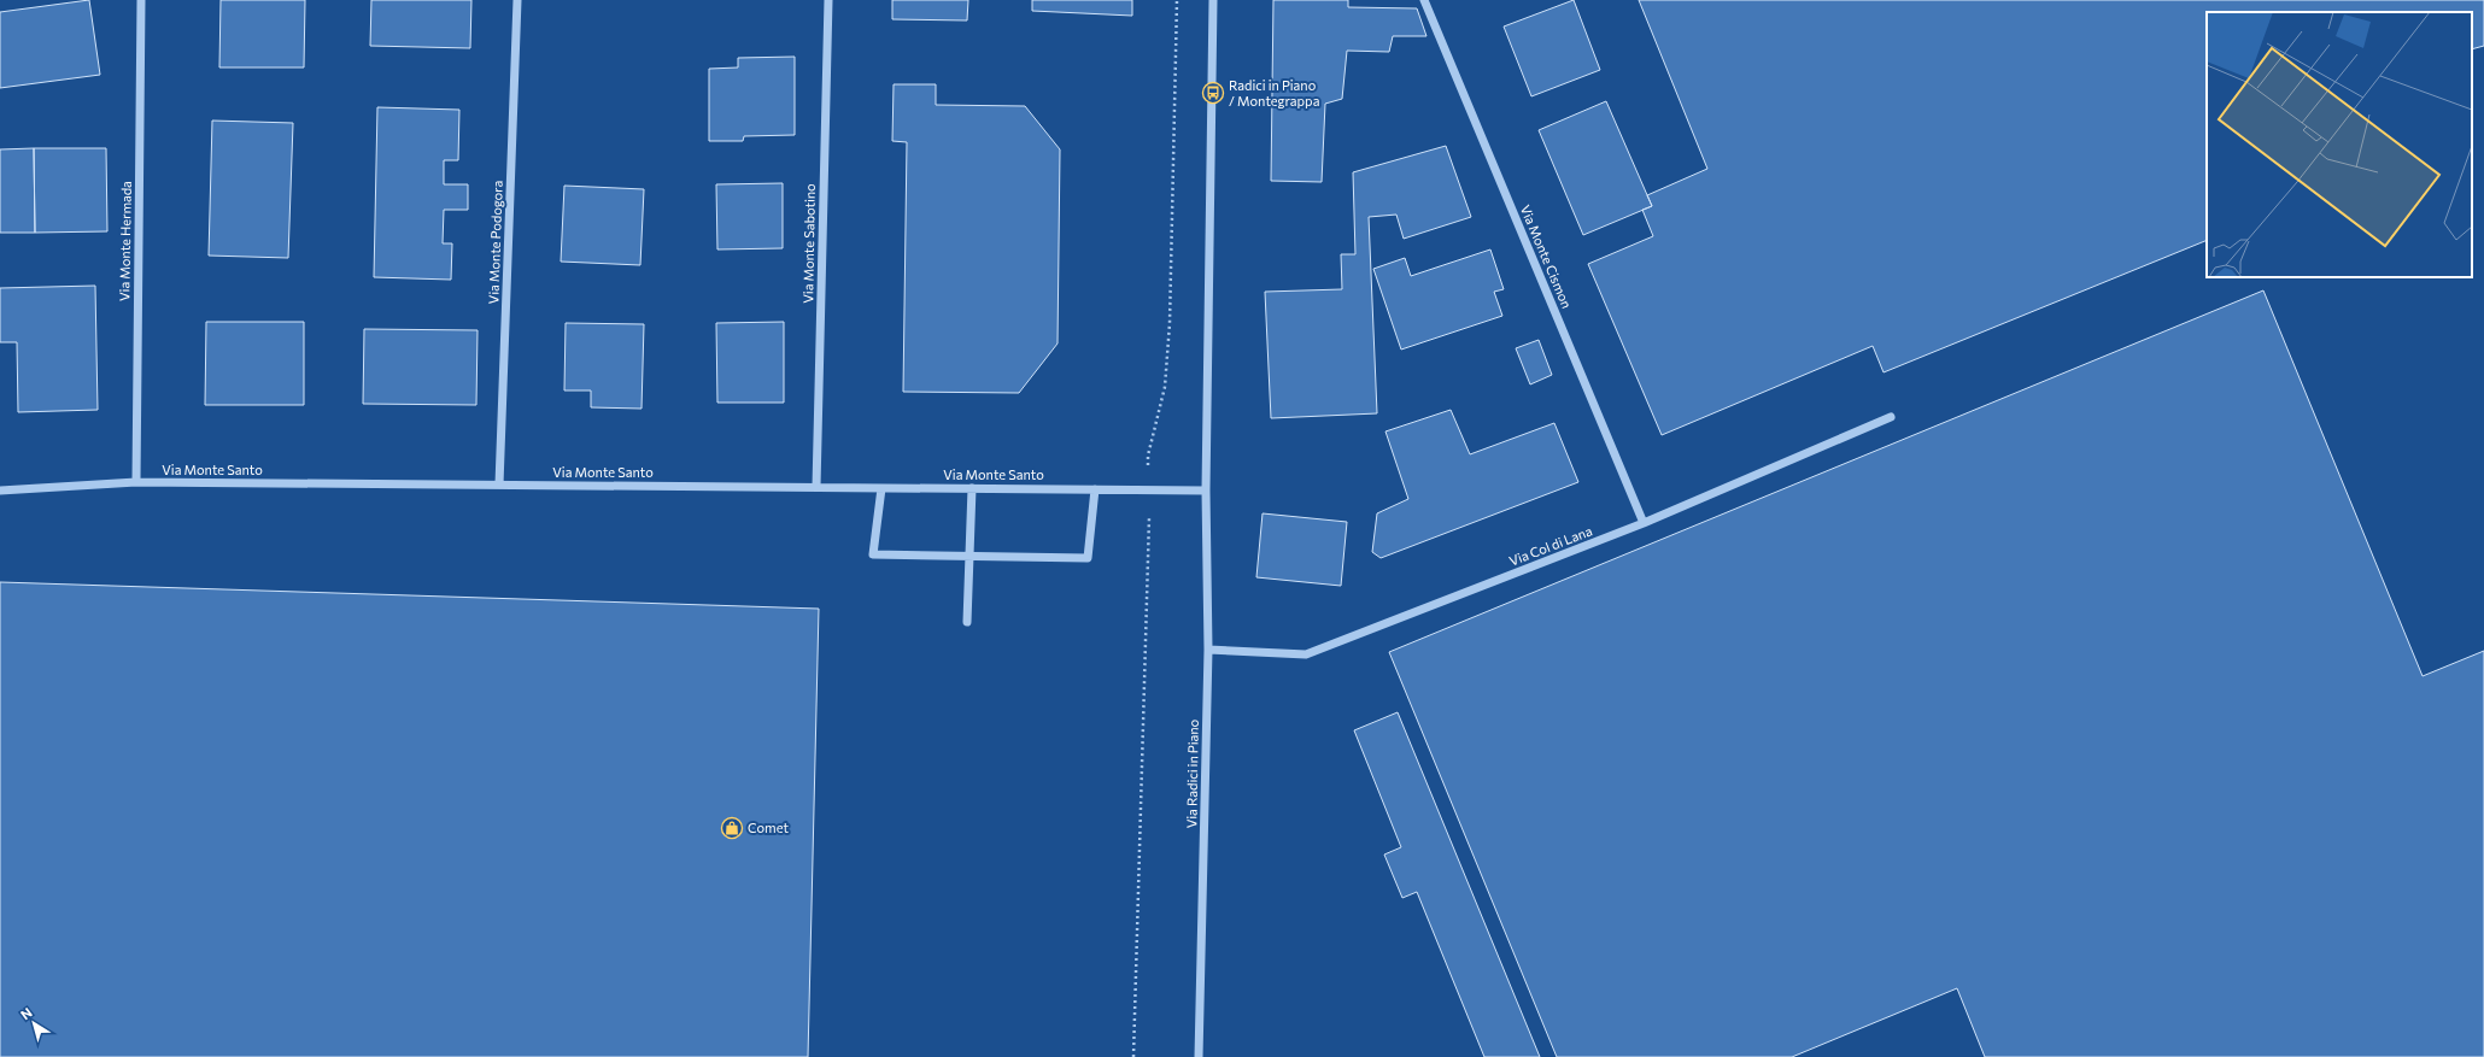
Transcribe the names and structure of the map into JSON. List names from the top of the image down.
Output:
{
  "streets": {
    "street": [
      "Via Monte Hermada",
      "Via Monte Podogora",
      "Via Monte Sabotino",
      "Via Monte Cismon",
      "Via Monte Santo",
      "Via Col di Lana",
      "Via Radici in Piano"
    ]
  },
  "crossings": [
    ["Via Monte Hermada", "Via Monte Santo"],
    ["Via Monte Podogora", "Via Monte Santo"],
    ["Via Monte Sabotino", "Via Monte Santo"],
    ["Via Monte Cismon", "Via Col di Lana"],
    ["Via Monte Santo", "Via Radici in Piano"],
    ["Via Col di Lana", "Via Radici in Piano"]
  ],
  "places": {
    "bus stop": ["Radici in Piano / Montegrappa"],
    "shop": ["Comet"]
  },
  "north": "top left"
}
